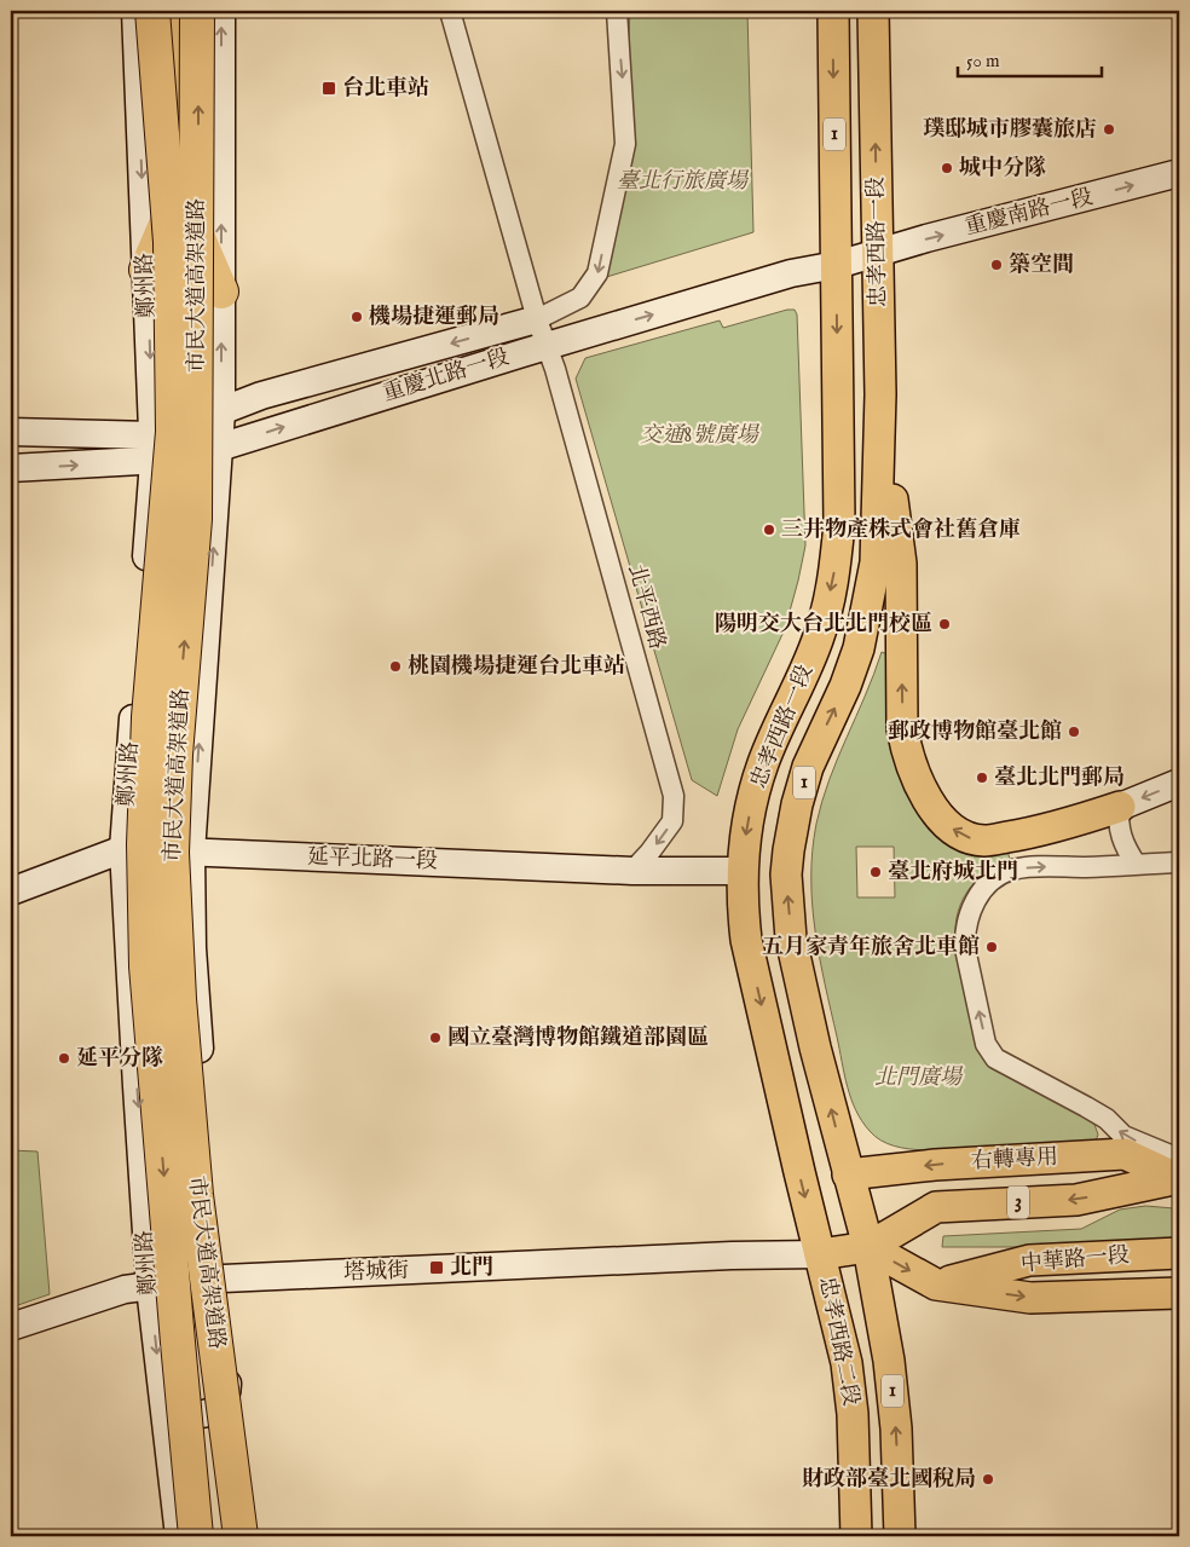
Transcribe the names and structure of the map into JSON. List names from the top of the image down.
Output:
{
  "streets": {
    "highway": ["市民大道高架道路"],
    "main road": [
      "1",
      "忠孝西路一段",
      "右轉專用",
      "3",
      "中華路一段",
      "忠孝西路二段"
    ],
    "street": [
      "重慶南路一段",
      "鄭州路",
      "重慶北路一段",
      "北平西路",
      "延平北路一段",
      "塔城街"
    ]
  },
  "crossings": [
    ["重慶南路一段", "忠孝西路一段"],
    ["重慶南路一段", "重慶北路一段"],
    ["忠孝西路一段", "重慶北路一段"],
    ["忠孝西路一段", "延平北路一段"],
    ["忠孝西路一段", "右轉專用"],
    ["忠孝西路一段", "3"],
    ["忠孝西路一段", "中華路一段"],
    ["忠孝西路一段", "塔城街"],
    ["忠孝西路一段", "忠孝西路二段"],
    ["鄭州路", "重慶北路一段"],
    ["鄭州路", "延平北路一段"],
    ["鄭州路", "塔城街"],
    ["重慶北路一段", "北平西路"],
    ["北平西路", "延平北路一段"],
    ["右轉專用", "3"],
    ["3", "中華路一段"],
    ["3", "塔城街"],
    ["3", "忠孝西路二段"],
    ["中華路一段", "忠孝西路二段"],
    ["塔城街", "忠孝西路二段"]
  ],
  "one_way": ["重慶南路一段", "北平西路"],
  "parks": ["臺北行旅廣場", "交通8號廣場", "北門廣場"],
  "places": {
    "transit": ["台北車站", "北門"],
    "other": [
      "璞邸城市膠囊旅店",
      "城中分隊",
      "築空間",
      "機場捷運郵局",
      "三井物產株式會社舊倉庫",
      "陽明交大台北北門校區",
      "桃園機場捷運台北車站",
      "郵政博物館臺北館",
      "臺北北門郵局",
      "臺北府城北門",
      "五月家青年旅舍北車館",
      "國立臺灣博物館鐵道部園區",
      "延平分隊",
      "財政部臺北國稅局"
    ]
  },
  "scale_bar": "50 m"
}
